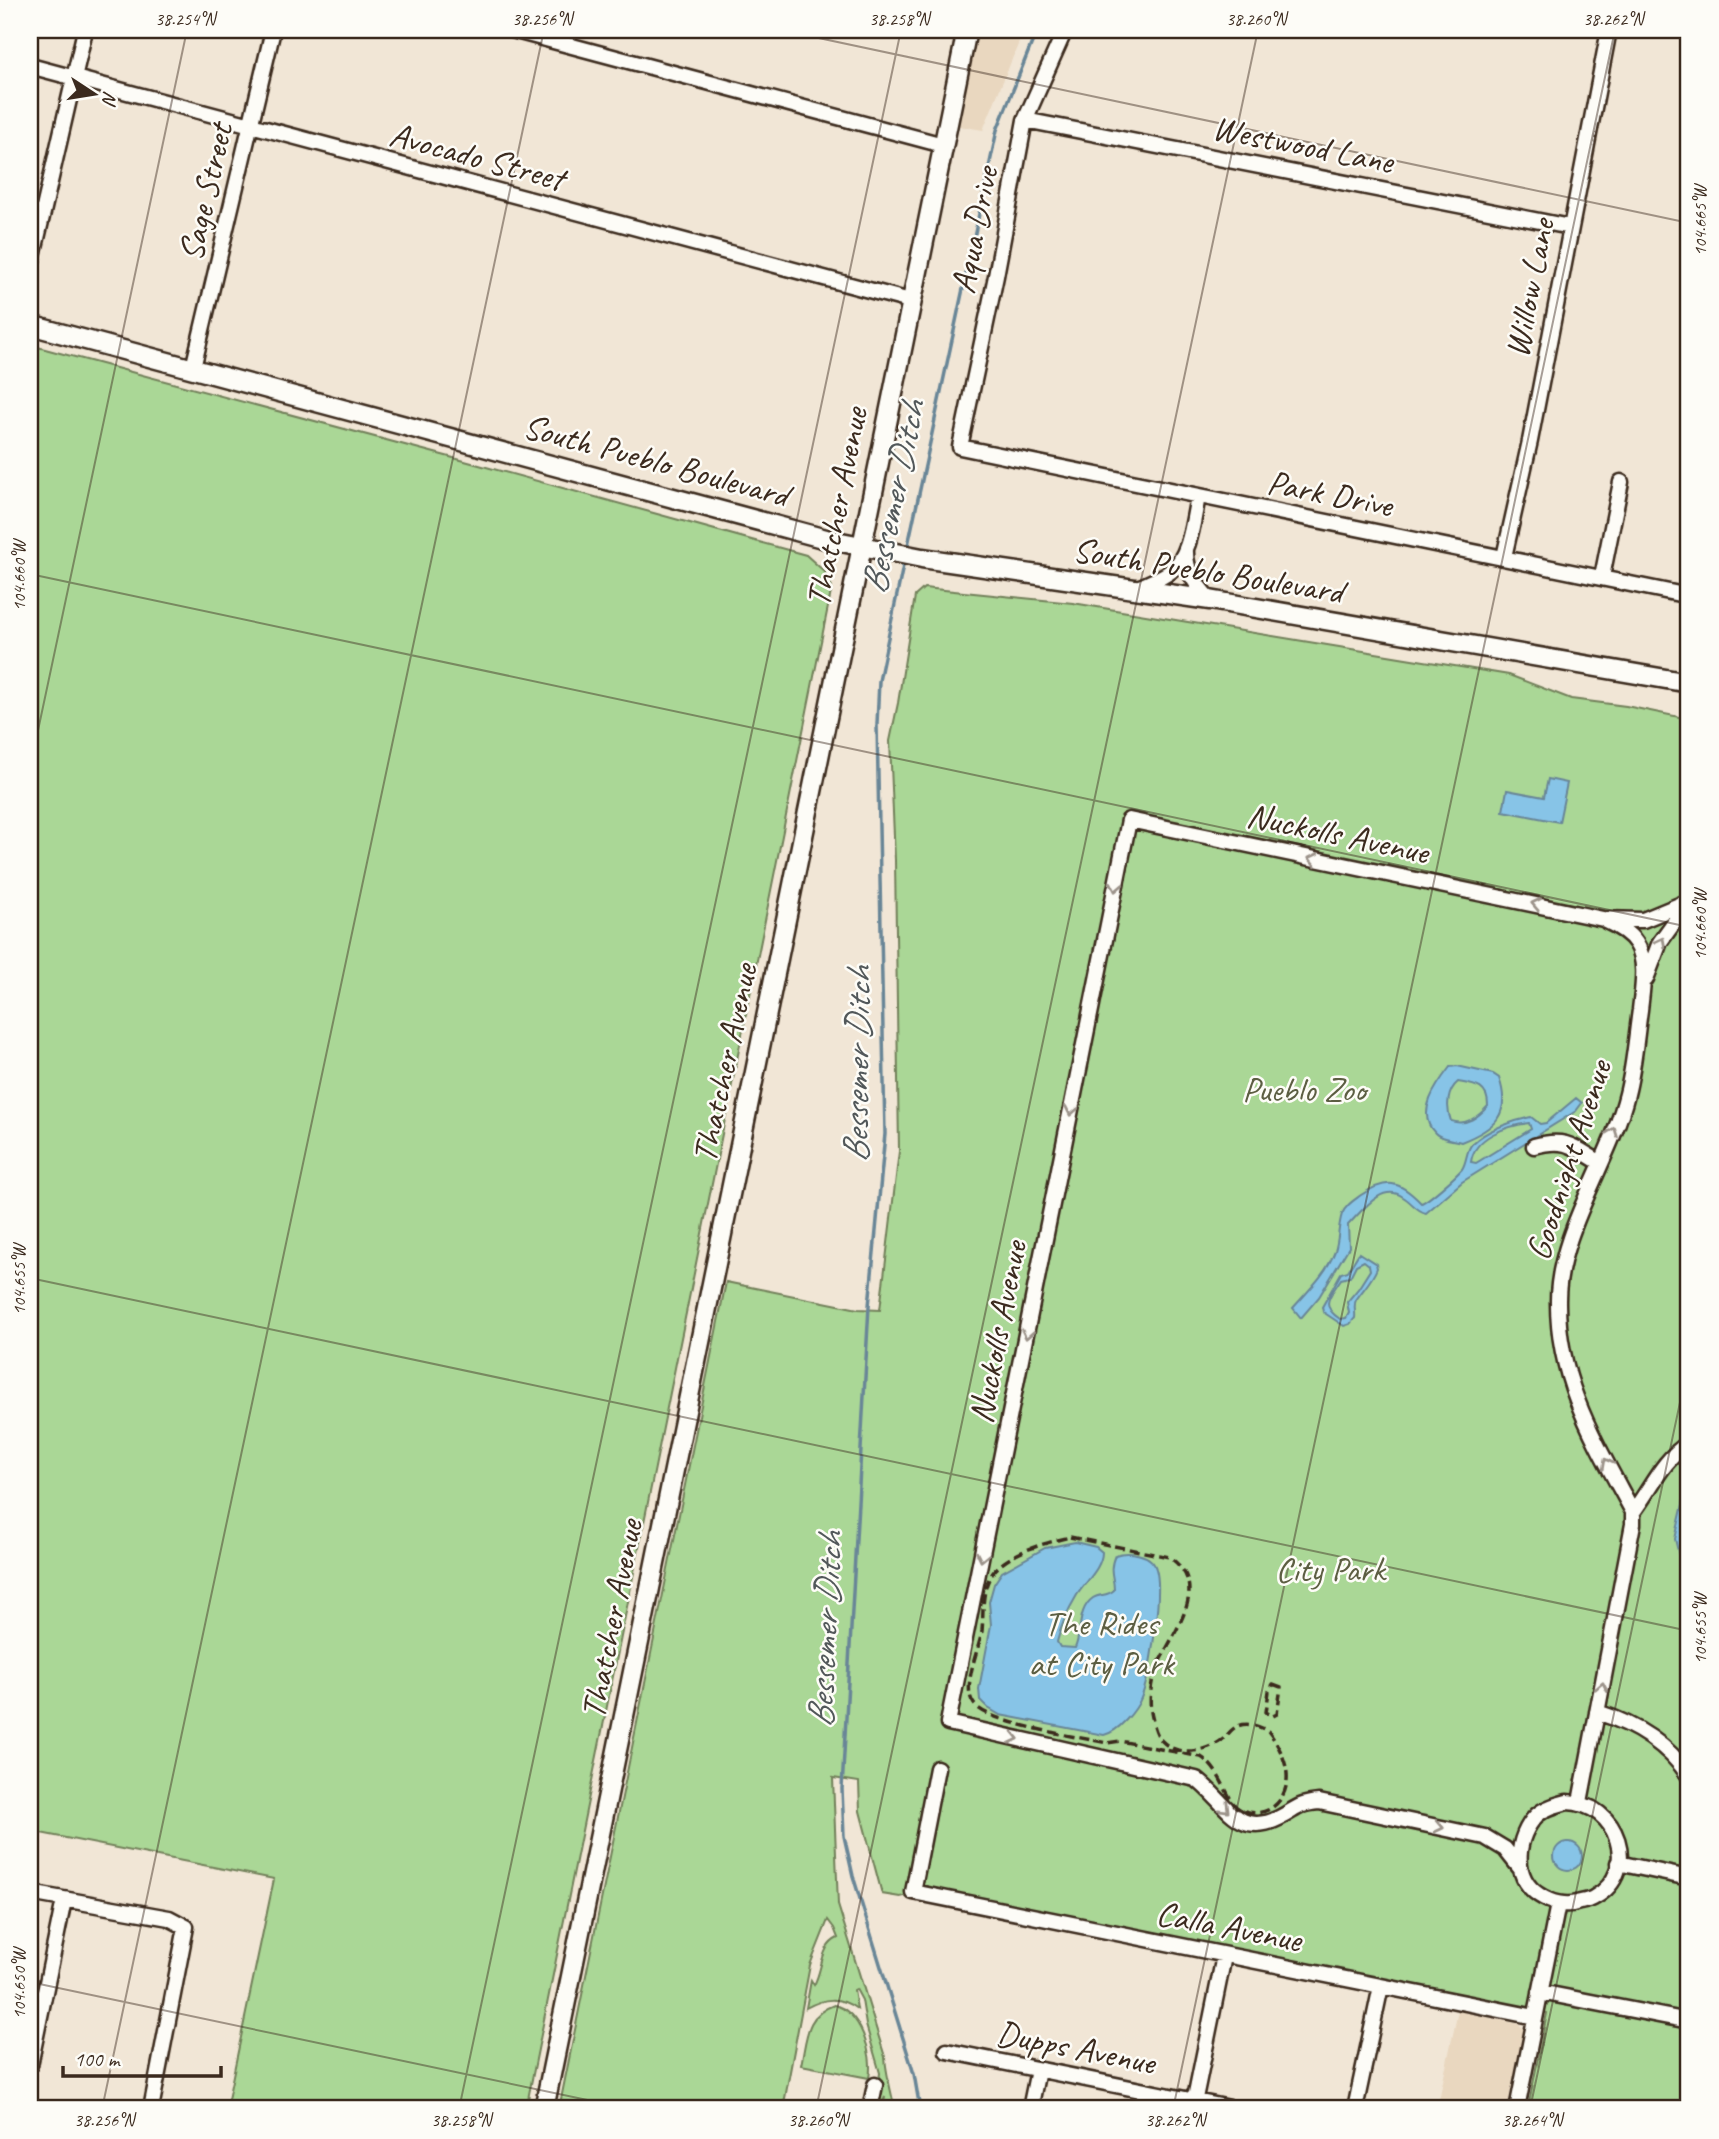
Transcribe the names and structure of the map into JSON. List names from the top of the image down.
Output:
{
  "streets": {
    "main road": ["South Pueblo Boulevard", "Thatcher Avenue"],
    "street": [
      "Westwood Lane",
      "Avocado Street",
      "Sage Street",
      "Aqua Drive",
      "Willow Lane",
      "Park Drive",
      "Nuckolls Avenue",
      "Goodnight Avenue",
      "Calla Avenue",
      "Dupps Avenue"
    ]
  },
  "crossings": [
    ["Westwood Lane", "Aqua Drive"],
    ["Westwood Lane", "Willow Lane"],
    ["Avocado Street", "Sage Street"],
    ["Avocado Street", "Thatcher Avenue"],
    ["Sage Street", "South Pueblo Boulevard"],
    ["Aqua Drive", "Park Drive"],
    ["Willow Lane", "Park Drive"],
    ["South Pueblo Boulevard", "Thatcher Avenue"],
    ["Nuckolls Avenue", "Goodnight Avenue"]
  ],
  "one_way": ["Goodnight Avenue"],
  "water": ["Bessemer Ditch"],
  "parks": ["Pueblo Zoo", "City Park", "The Rides at City Park"],
  "scale_bar": "100 m",
  "north": "right",
  "coordinates": [
    "38.254°N",
    "38.256°N",
    "38.258°N",
    "38.260°N",
    "38.262°N",
    "104.665°W",
    "104.660°W",
    "104.655°W",
    "104.650°W",
    "38.264°N"
  ]
}
